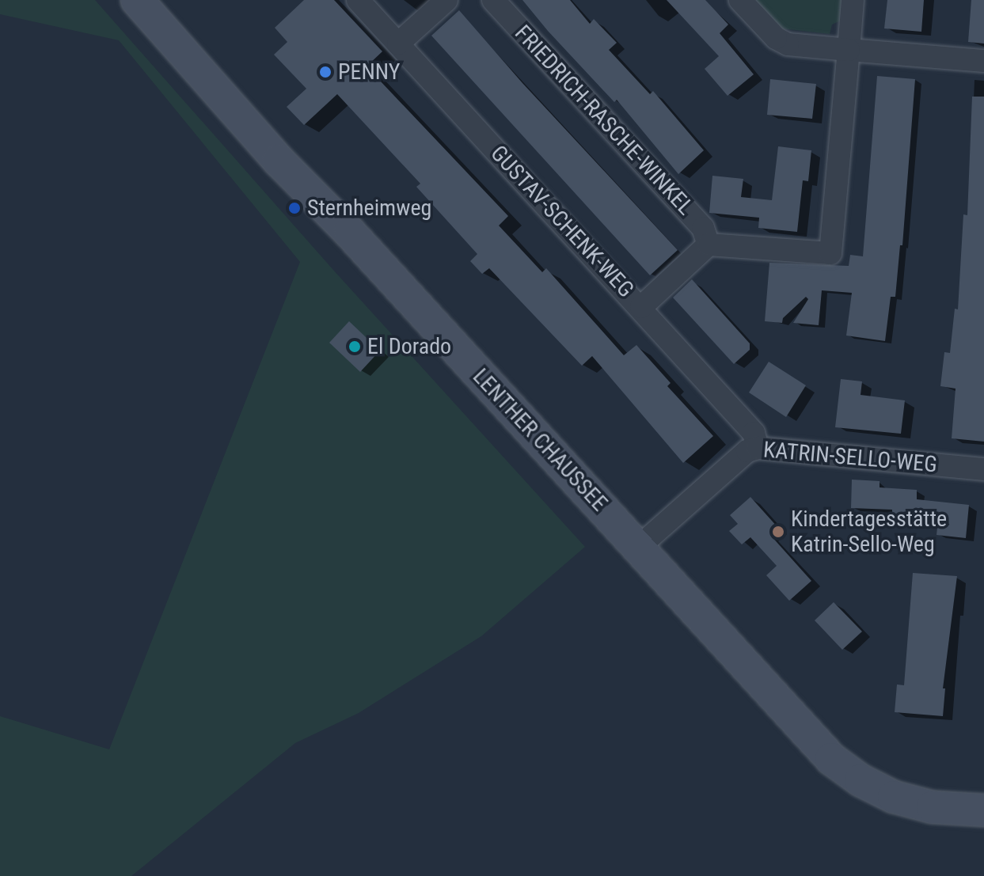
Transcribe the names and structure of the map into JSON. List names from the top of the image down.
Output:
{
  "streets": {
    "street": [
      "FRIEDRICH-RASCHE-WINKEL",
      "GUSTAV-SCHENK-WEG",
      "LENTHER CHAUSSEE",
      "KATRIN-SELLO-WEG"
    ]
  },
  "crossings": [
    ["GUSTAV-SCHENK-WEG", "KATRIN-SELLO-WEG"],
    ["LENTHER CHAUSSEE", "KATRIN-SELLO-WEG"]
  ],
  "places": [
    "PENNY",
    "Sternheimweg",
    "El Dorado",
    "Kindertagesstätte Katrin-Sello-Weg"
  ]
}
